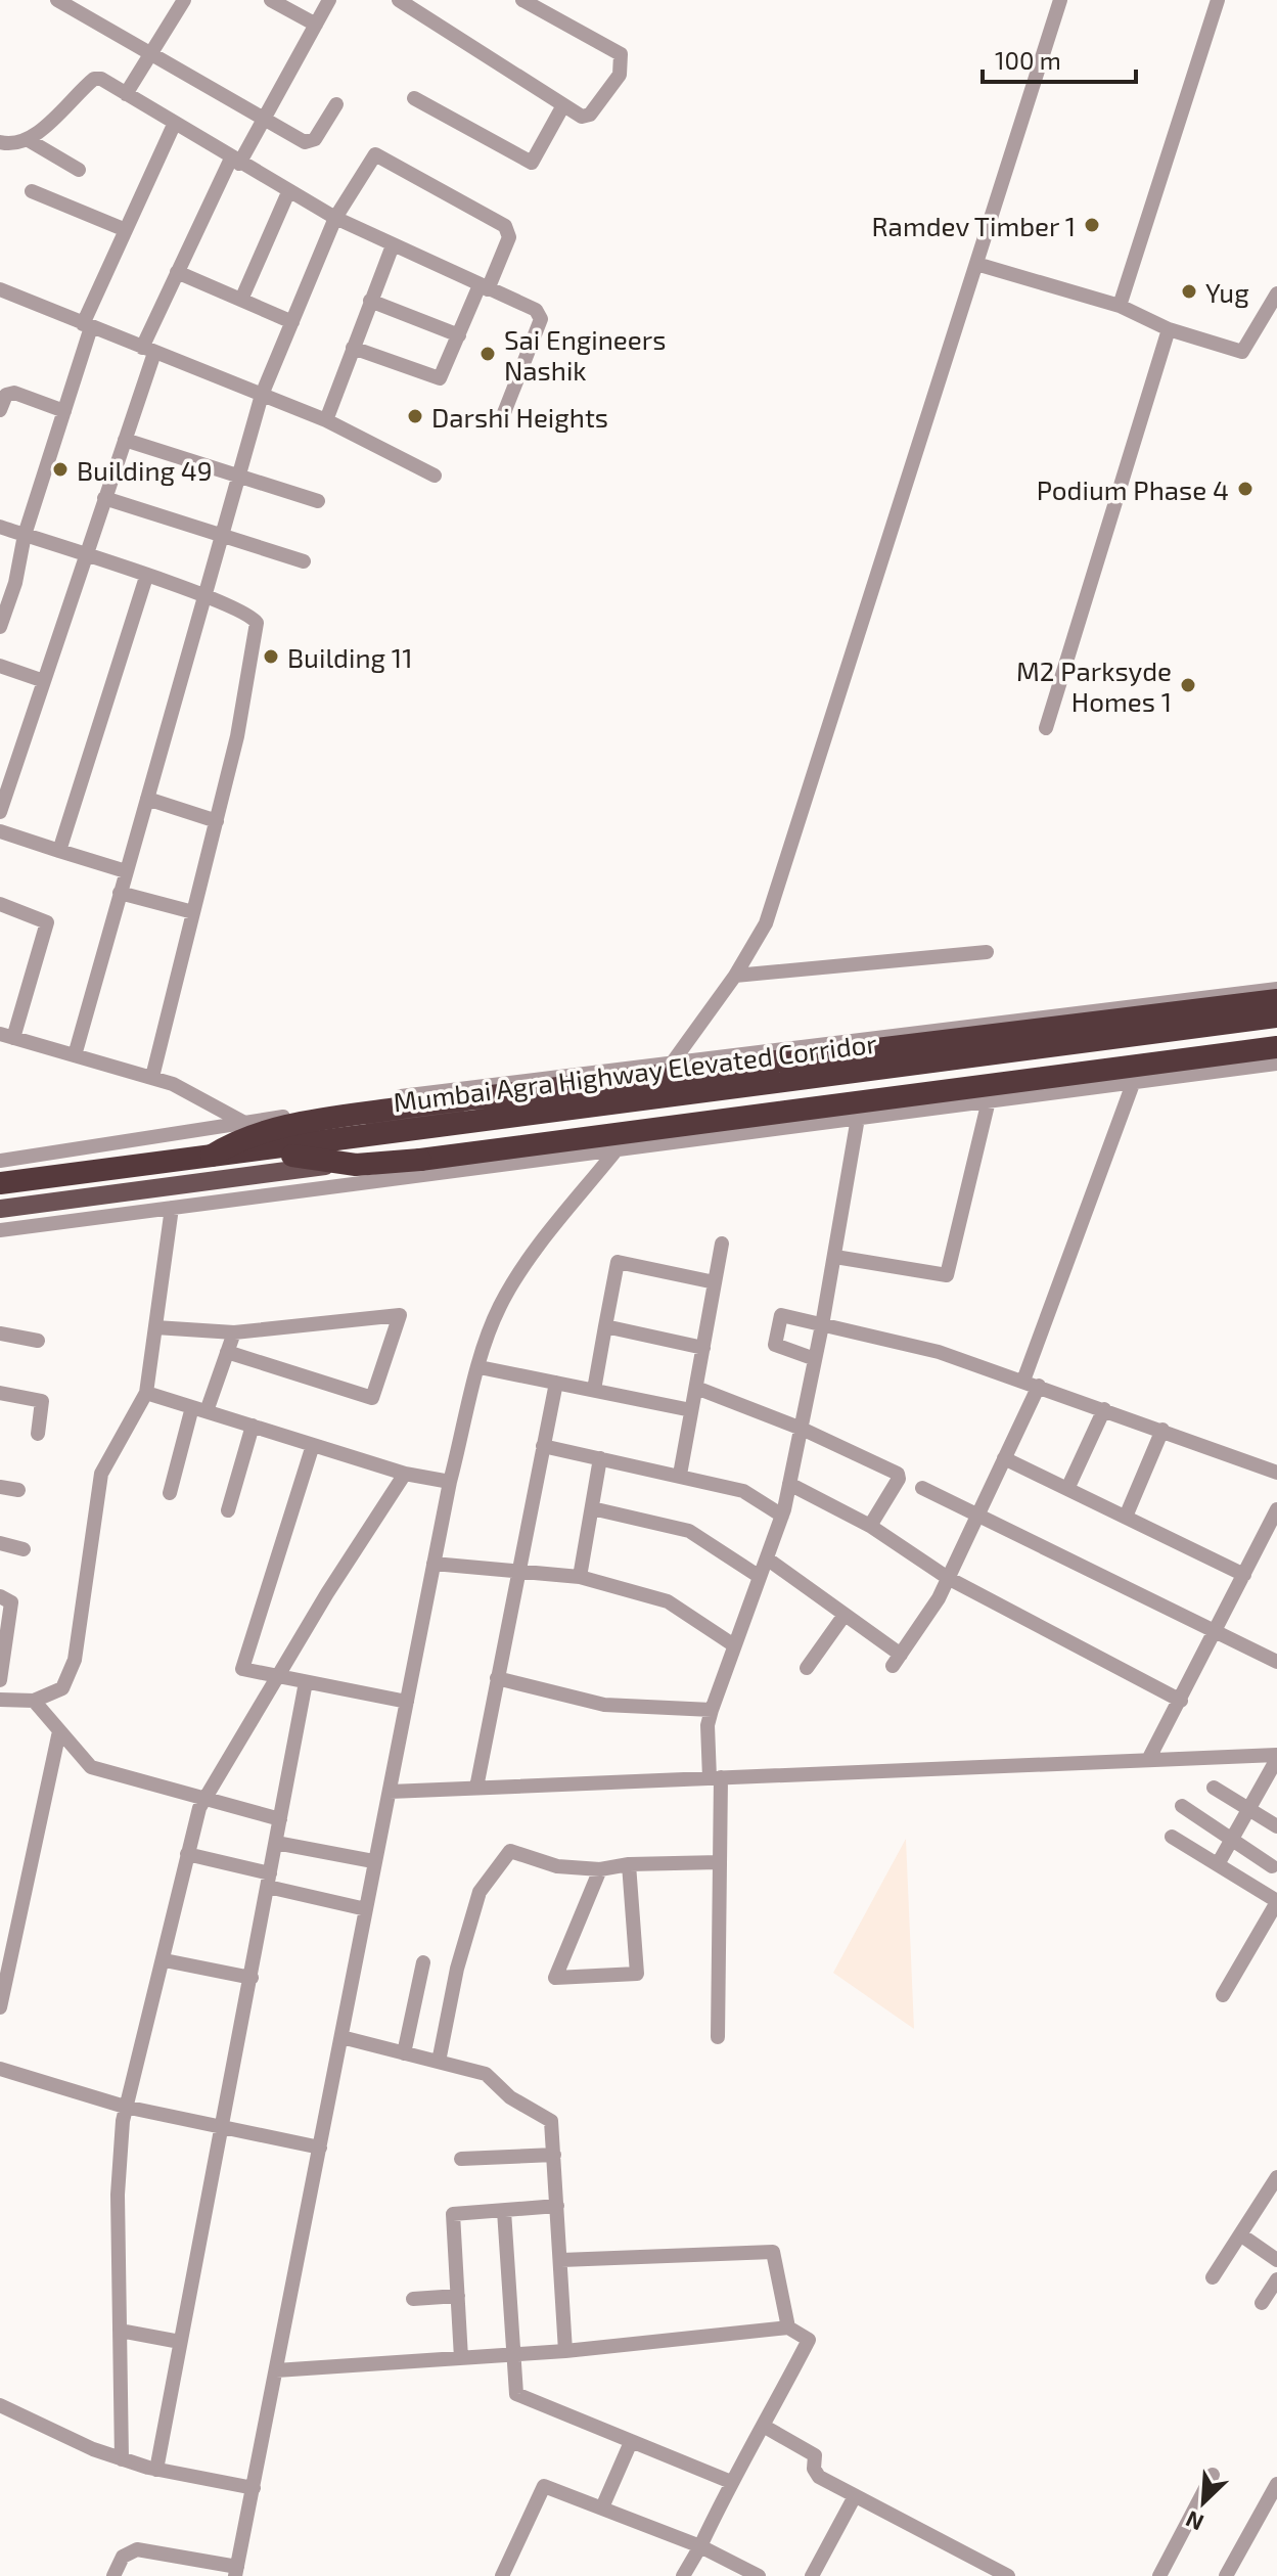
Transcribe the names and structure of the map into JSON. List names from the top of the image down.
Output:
{
  "streets": {
    "highway": ["Mumbai Agra Highway Elevated Corridor"]
  },
  "places": [
    "Ramdev Timber 1",
    "Yug",
    "Sai Engineers Nashik",
    "Darshi Heights",
    "Building 49",
    "Podium Phase 4",
    "Building 11",
    "M2 Parksyde Homes 1"
  ],
  "scale_bar": "100 m",
  "north": "bottom left"
}
